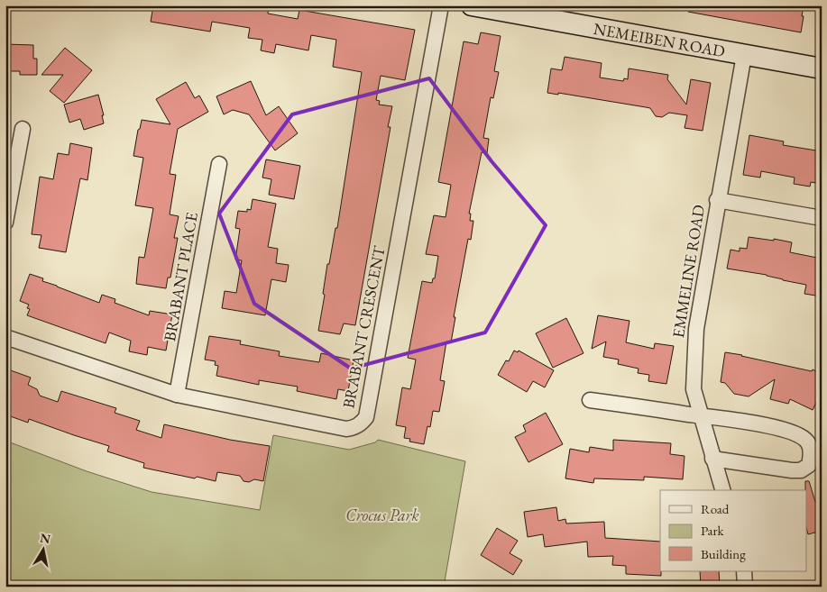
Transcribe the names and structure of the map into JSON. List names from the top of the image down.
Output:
{
  "streets": {
    "street": [
      "NEMEIBEN ROAD",
      "EMMELINE ROAD",
      "BRABANT PLACE",
      "BRABANT CRESCENT"
    ]
  },
  "crossings": [
    ["NEMEIBEN ROAD", "EMMELINE ROAD"],
    ["BRABANT PLACE", "BRABANT CRESCENT"]
  ],
  "parks": ["Crocus Park"],
  "legend": ["Road", "Park", "Building"],
  "north": "top"
}
